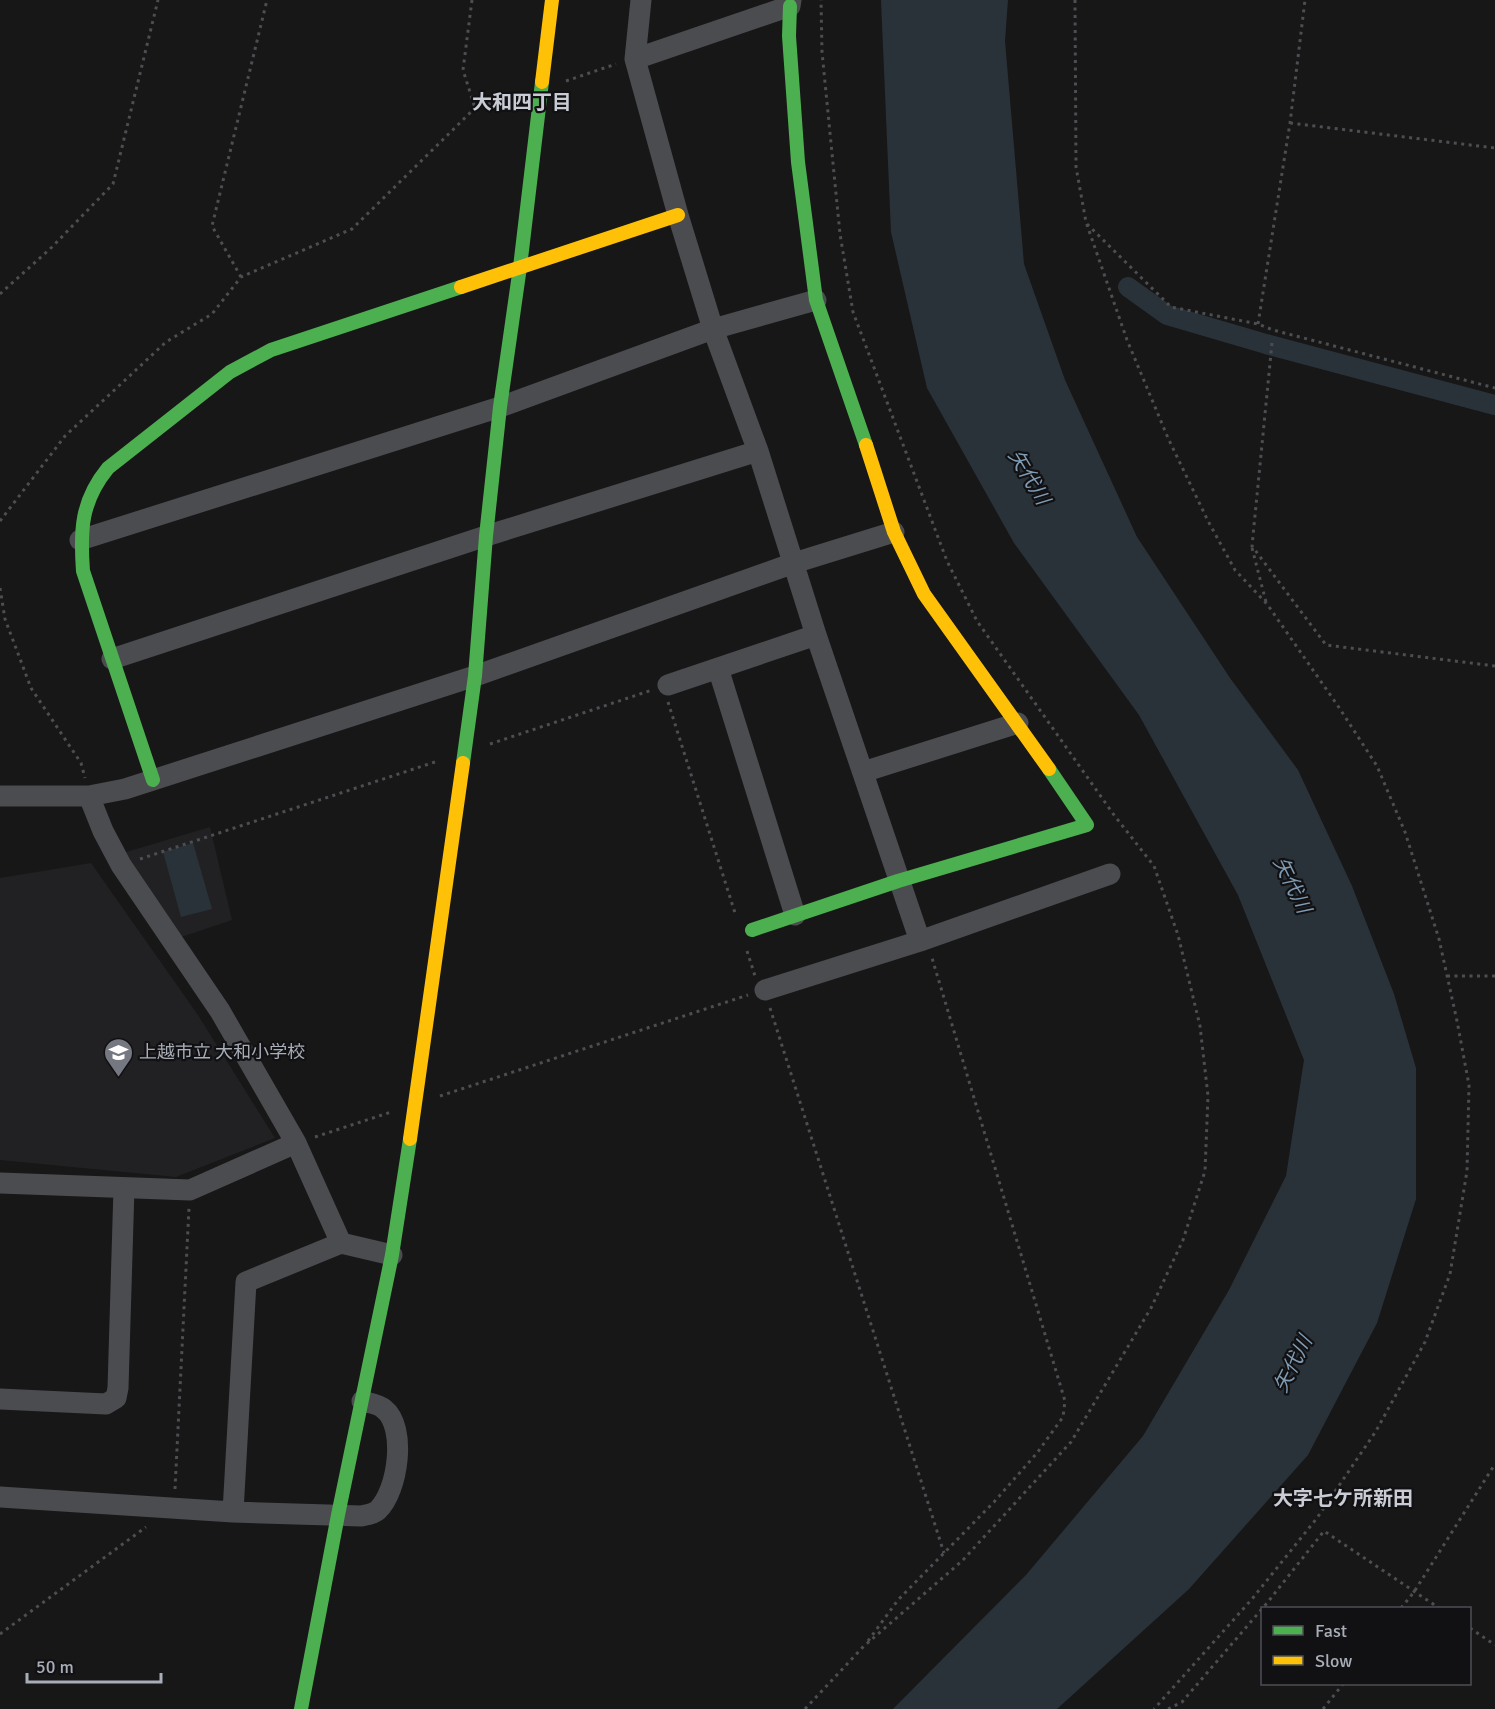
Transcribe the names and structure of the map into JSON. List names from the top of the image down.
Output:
{
  "districts": ["大和四丁目", "大字七ケ所新田"],
  "water": ["矢代川"],
  "places": {
    "school or university": ["上越市立 大和小学校"]
  },
  "legend": ["Fast", "Slow"],
  "scale_bar": "50 m"
}
